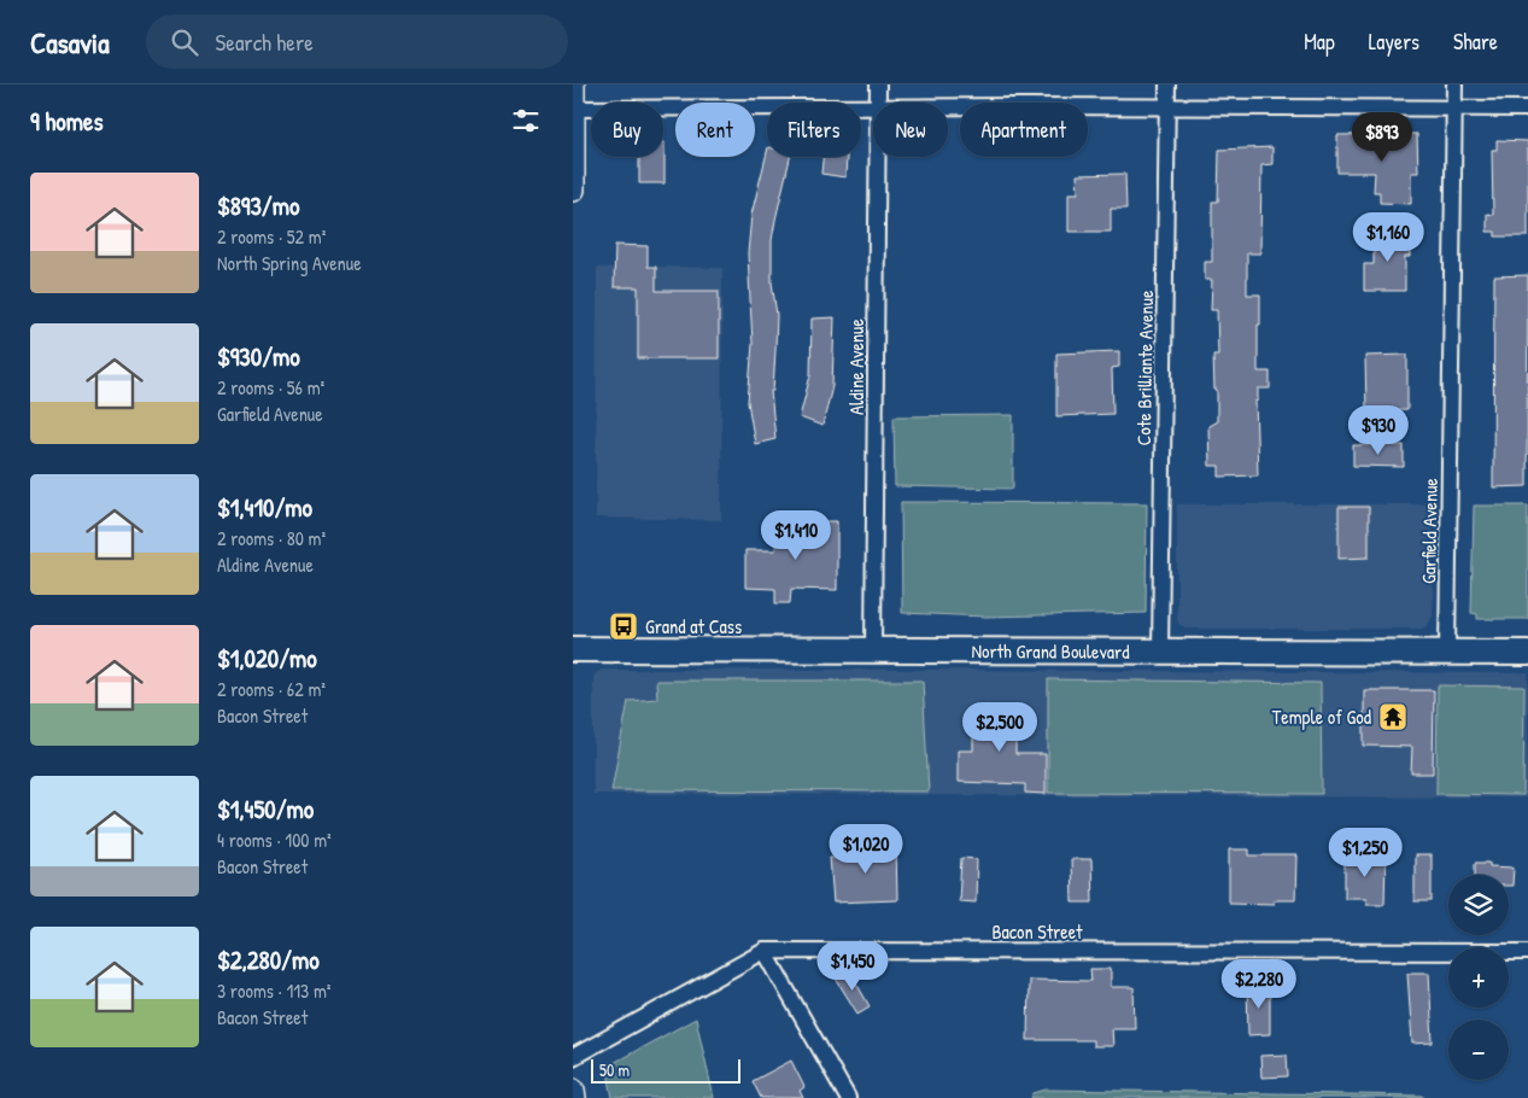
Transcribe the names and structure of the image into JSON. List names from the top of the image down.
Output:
{
  "streets": {
    "main road": ["North Grand Boulevard"],
    "street": [
      "Aldine Avenue",
      "Cote Brilliante Avenue",
      "Garfield Avenue",
      "Bacon Street"
    ]
  },
  "crossings": [
    ["Aldine Avenue", "North Grand Boulevard"],
    ["Cote Brilliante Avenue", "North Grand Boulevard"],
    ["Garfield Avenue", "North Grand Boulevard"]
  ],
  "places": {
    "bus stop": ["Grand at Cass"],
    "temple": ["Temple of God"]
  },
  "scale_bar": "50 m",
  "page": {
    "header": "Casavia",
    "search": "Search here",
    "nav": ["Map", "Layers", "Share"],
    "heading": "9 homes",
    "chip": [
      "Buy",
      "Rent",
      "Filters",
      "New",
      "Apartment"
    ],
    "price": [
      "$893",
      "$1,160",
      "$930",
      "$1,410",
      "$2,500",
      "$1,020",
      "$1,250",
      "$1,450",
      "$2,280"
    ],
    "list": [
      {
        "name": "$893/mo",
        "note": "2 rooms · 52 m² · North Spring Avenue"
      },
      {
        "name": "$930/mo",
        "note": "2 rooms · 56 m² · Garfield Avenue"
      },
      {
        "name": "$1,410/mo",
        "note": "2 rooms · 80 m² · Aldine Avenue"
      },
      {
        "name": "$1,020/mo",
        "note": "2 rooms · 62 m² · Bacon Street"
      },
      {
        "name": "$1,450/mo",
        "note": "4 rooms · 100 m² · Bacon Street"
      },
      {
        "name": "$2,280/mo",
        "note": "3 rooms · 113 m² · Bacon Street"
      }
    ],
    "map_buttons": ["+", "−"],
    "scale": "50 m"
  }
}
